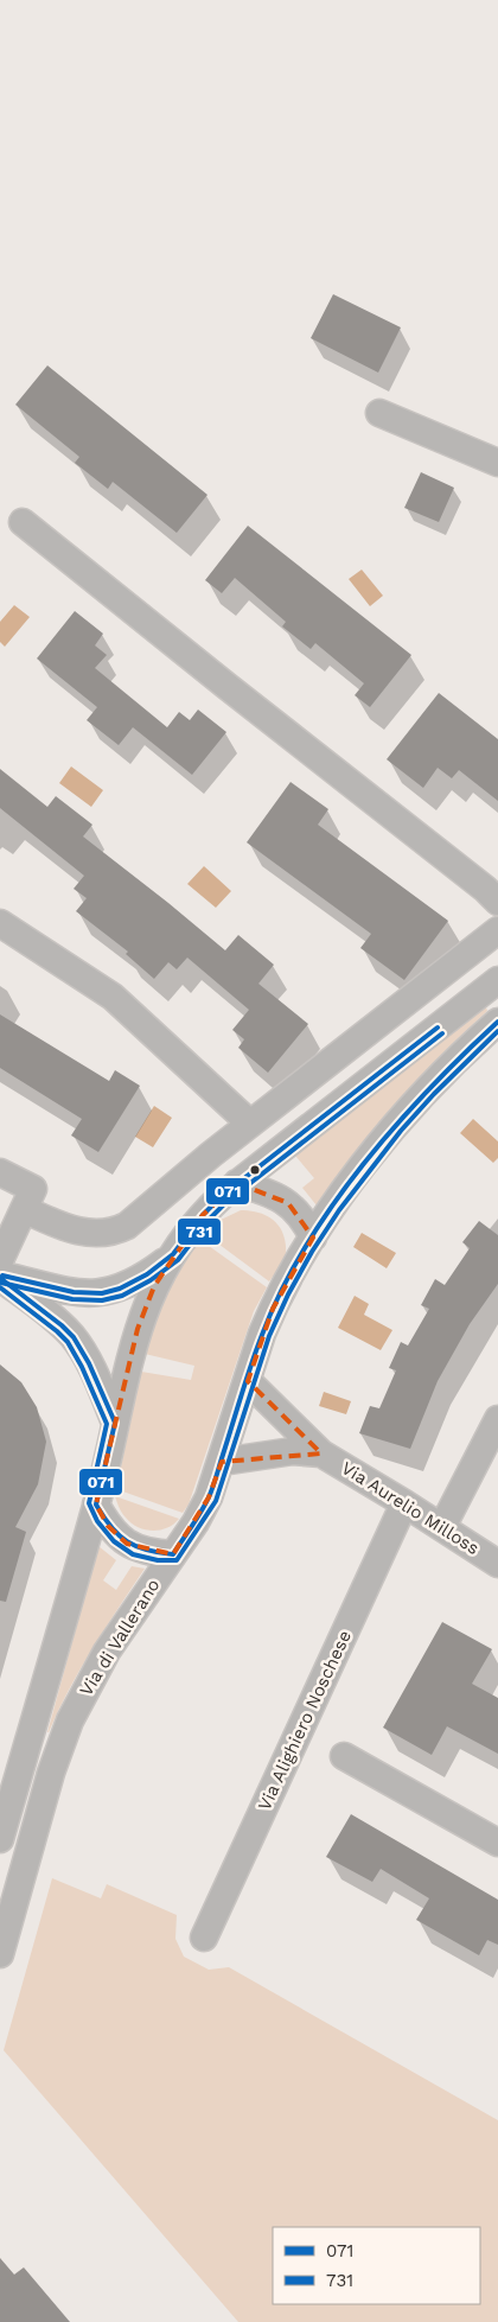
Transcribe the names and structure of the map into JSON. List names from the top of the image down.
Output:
{
  "streets": {
    "street": ["Via Aurelio Milloss", "Via di Vallerano", "Via Alighiero Noschese"]
  },
  "crossings": [
    ["Via Aurelio Milloss", "Via di Vallerano"],
    ["Via Aurelio Milloss", "Via Alighiero Noschese"]
  ],
  "lines": ["transit line 071", "transit line 731"],
  "legend": ["071", "731"]
}
